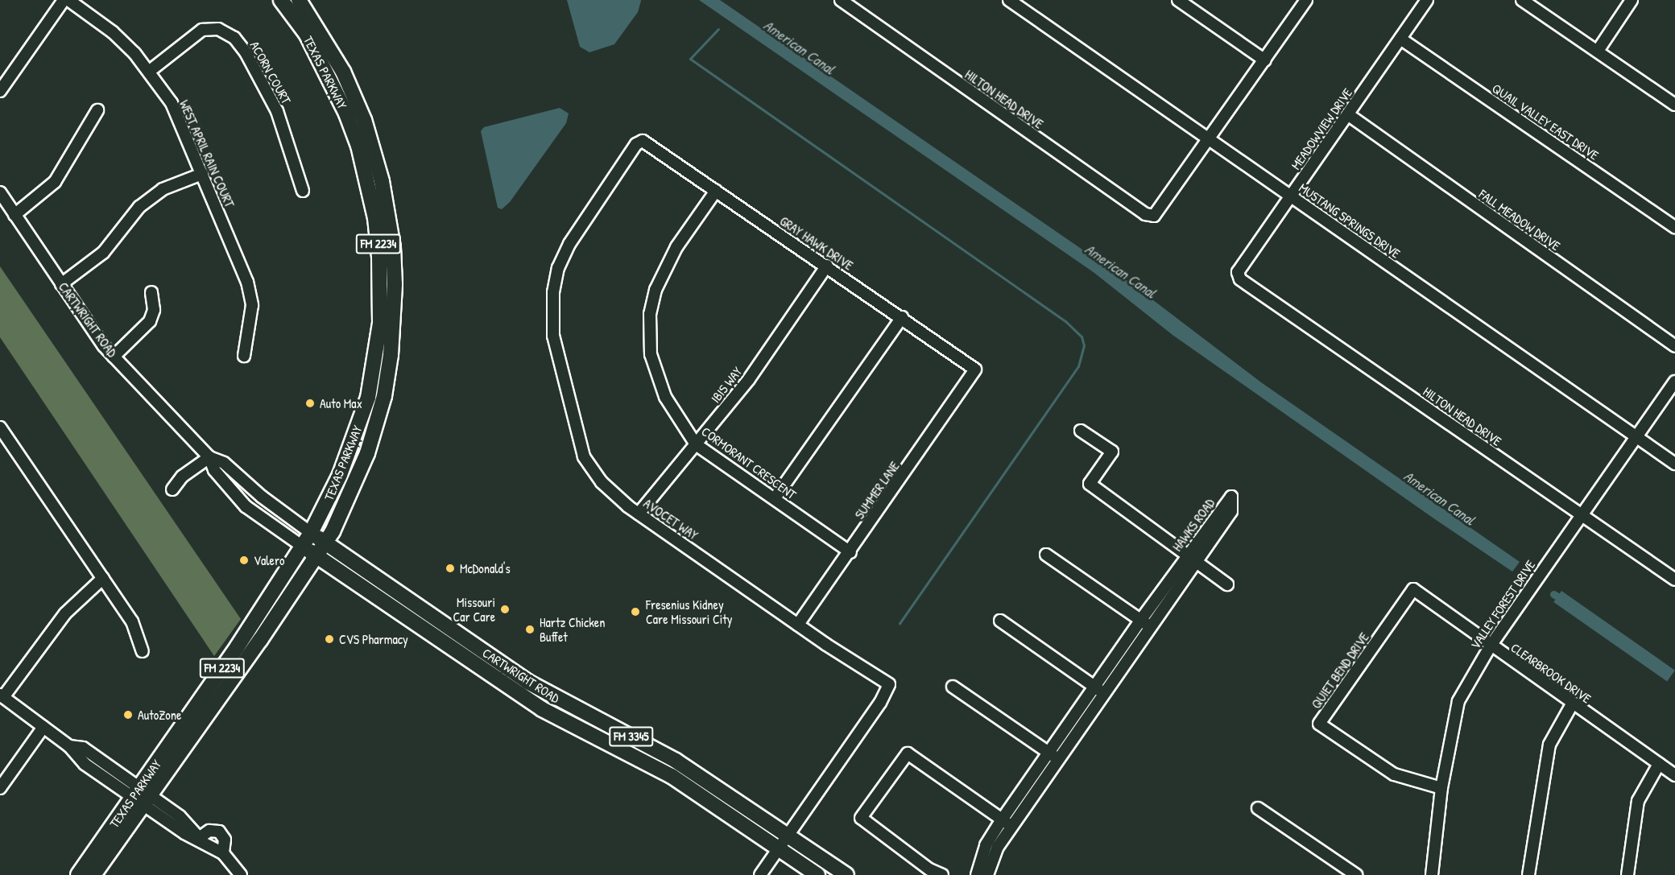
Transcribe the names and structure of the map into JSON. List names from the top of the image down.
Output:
{
  "streets": {
    "main road": [
      "TEXAS PARKWAY",
      "FM 2234",
      "CARTWRIGHT ROAD",
      "FM 3345"
    ],
    "street": [
      "ACORN COURT",
      "HILTON HEAD DRIVE",
      "QUAIL VALLEY EAST DRIVE",
      "MEADOWVIEW DRIVE",
      "WEST APRIL RAIN COURT",
      "FALL MEADOW DRIVE",
      "MUSTANG SPRINGS DRIVE",
      "GRAY HAWK DRIVE",
      "IBIS WAY",
      "CORMORANT CRESCENT",
      "SUMMER LANE",
      "AVOCET WAY",
      "HAWKS ROAD",
      "VALLEY FOREST DRIVE",
      "QUIET BEND DRIVE",
      "CLEARBROOK DRIVE"
    ]
  },
  "crossings": [
    ["ACORN COURT", "WEST APRIL RAIN COURT"],
    ["TEXAS PARKWAY", "CARTWRIGHT ROAD"],
    ["HILTON HEAD DRIVE", "MEADOWVIEW DRIVE"],
    ["HILTON HEAD DRIVE", "MUSTANG SPRINGS DRIVE"],
    ["HILTON HEAD DRIVE", "VALLEY FOREST DRIVE"],
    ["QUAIL VALLEY EAST DRIVE", "MEADOWVIEW DRIVE"],
    ["MEADOWVIEW DRIVE", "FALL MEADOW DRIVE"],
    ["MEADOWVIEW DRIVE", "MUSTANG SPRINGS DRIVE"],
    ["MUSTANG SPRINGS DRIVE", "VALLEY FOREST DRIVE"],
    ["GRAY HAWK DRIVE", "IBIS WAY"],
    ["GRAY HAWK DRIVE", "CORMORANT CRESCENT"],
    ["GRAY HAWK DRIVE", "SUMMER LANE"],
    ["GRAY HAWK DRIVE", "AVOCET WAY"],
    ["CARTWRIGHT ROAD", "AVOCET WAY"],
    ["IBIS WAY", "CORMORANT CRESCENT"],
    ["IBIS WAY", "AVOCET WAY"],
    ["CORMORANT CRESCENT", "SUMMER LANE"],
    ["SUMMER LANE", "AVOCET WAY"],
    ["VALLEY FOREST DRIVE", "QUIET BEND DRIVE"],
    ["VALLEY FOREST DRIVE", "CLEARBROOK DRIVE"],
    ["QUIET BEND DRIVE", "CLEARBROOK DRIVE"]
  ],
  "water": ["American Canal"],
  "places": [
    "Auto Max",
    "Valero",
    "McDonald's",
    "Missouri Car Care",
    "Fresenius Kidney Care Missouri City",
    "Hartz Chicken Buffet",
    "CVS Pharmacy",
    "AutoZone"
  ]
}
